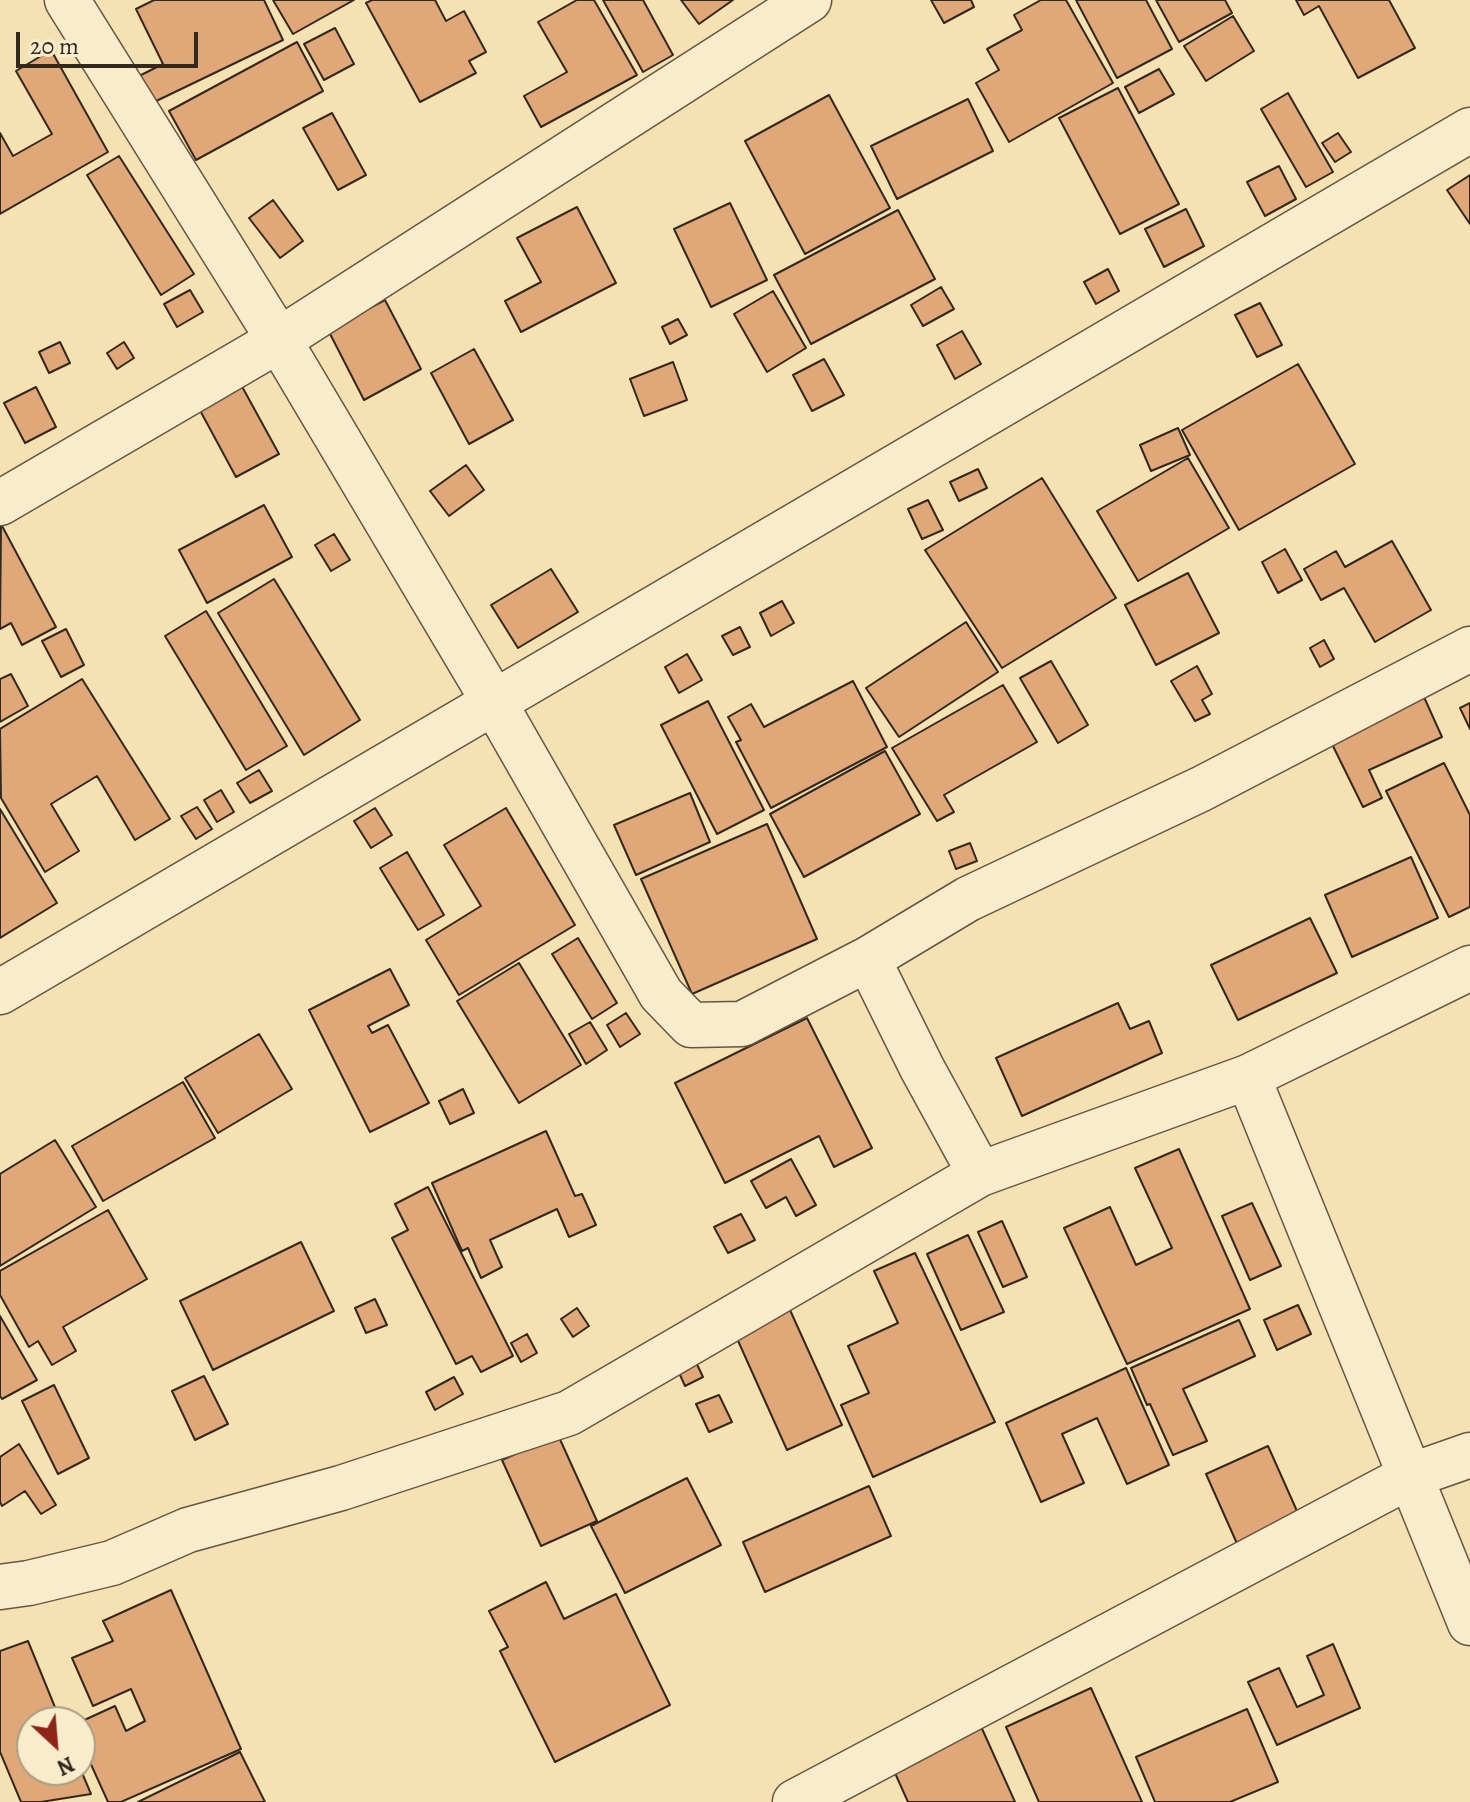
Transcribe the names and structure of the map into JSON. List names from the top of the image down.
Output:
{
  "scale_bar": "20 m",
  "north": "bottom right"
}
